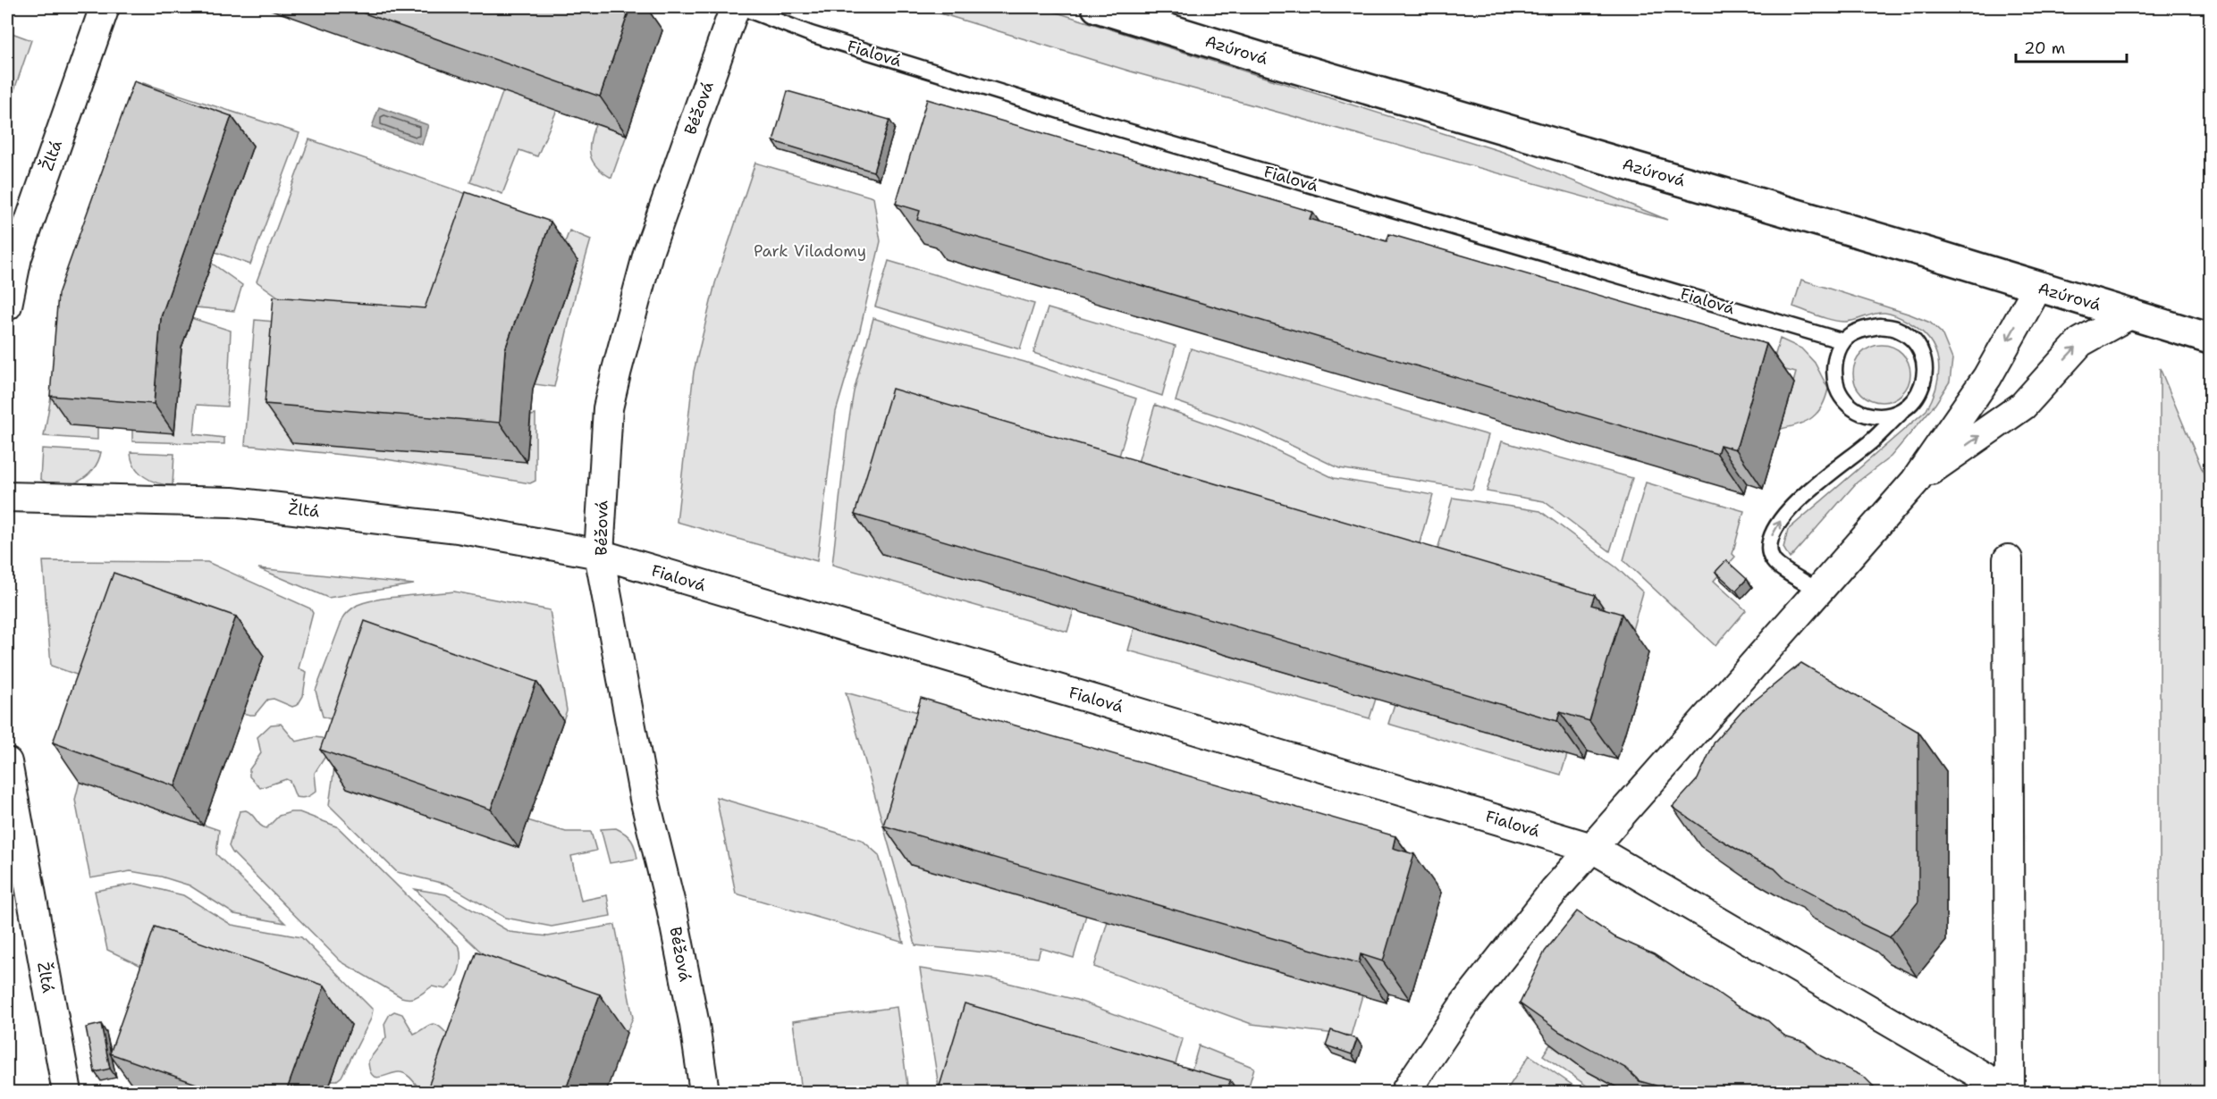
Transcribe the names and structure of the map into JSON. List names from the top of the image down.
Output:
{
  "streets": {
    "main road": ["Azúrová"],
    "street": ["Fialová", "Béžová", "Žltá"]
  },
  "crossings": [
    ["Fialová", "Béžová"],
    ["Fialová", "Žltá"],
    ["Béžová", "Žltá"]
  ],
  "parks": ["Park Viladomy"],
  "scale_bar": "20 m"
}
